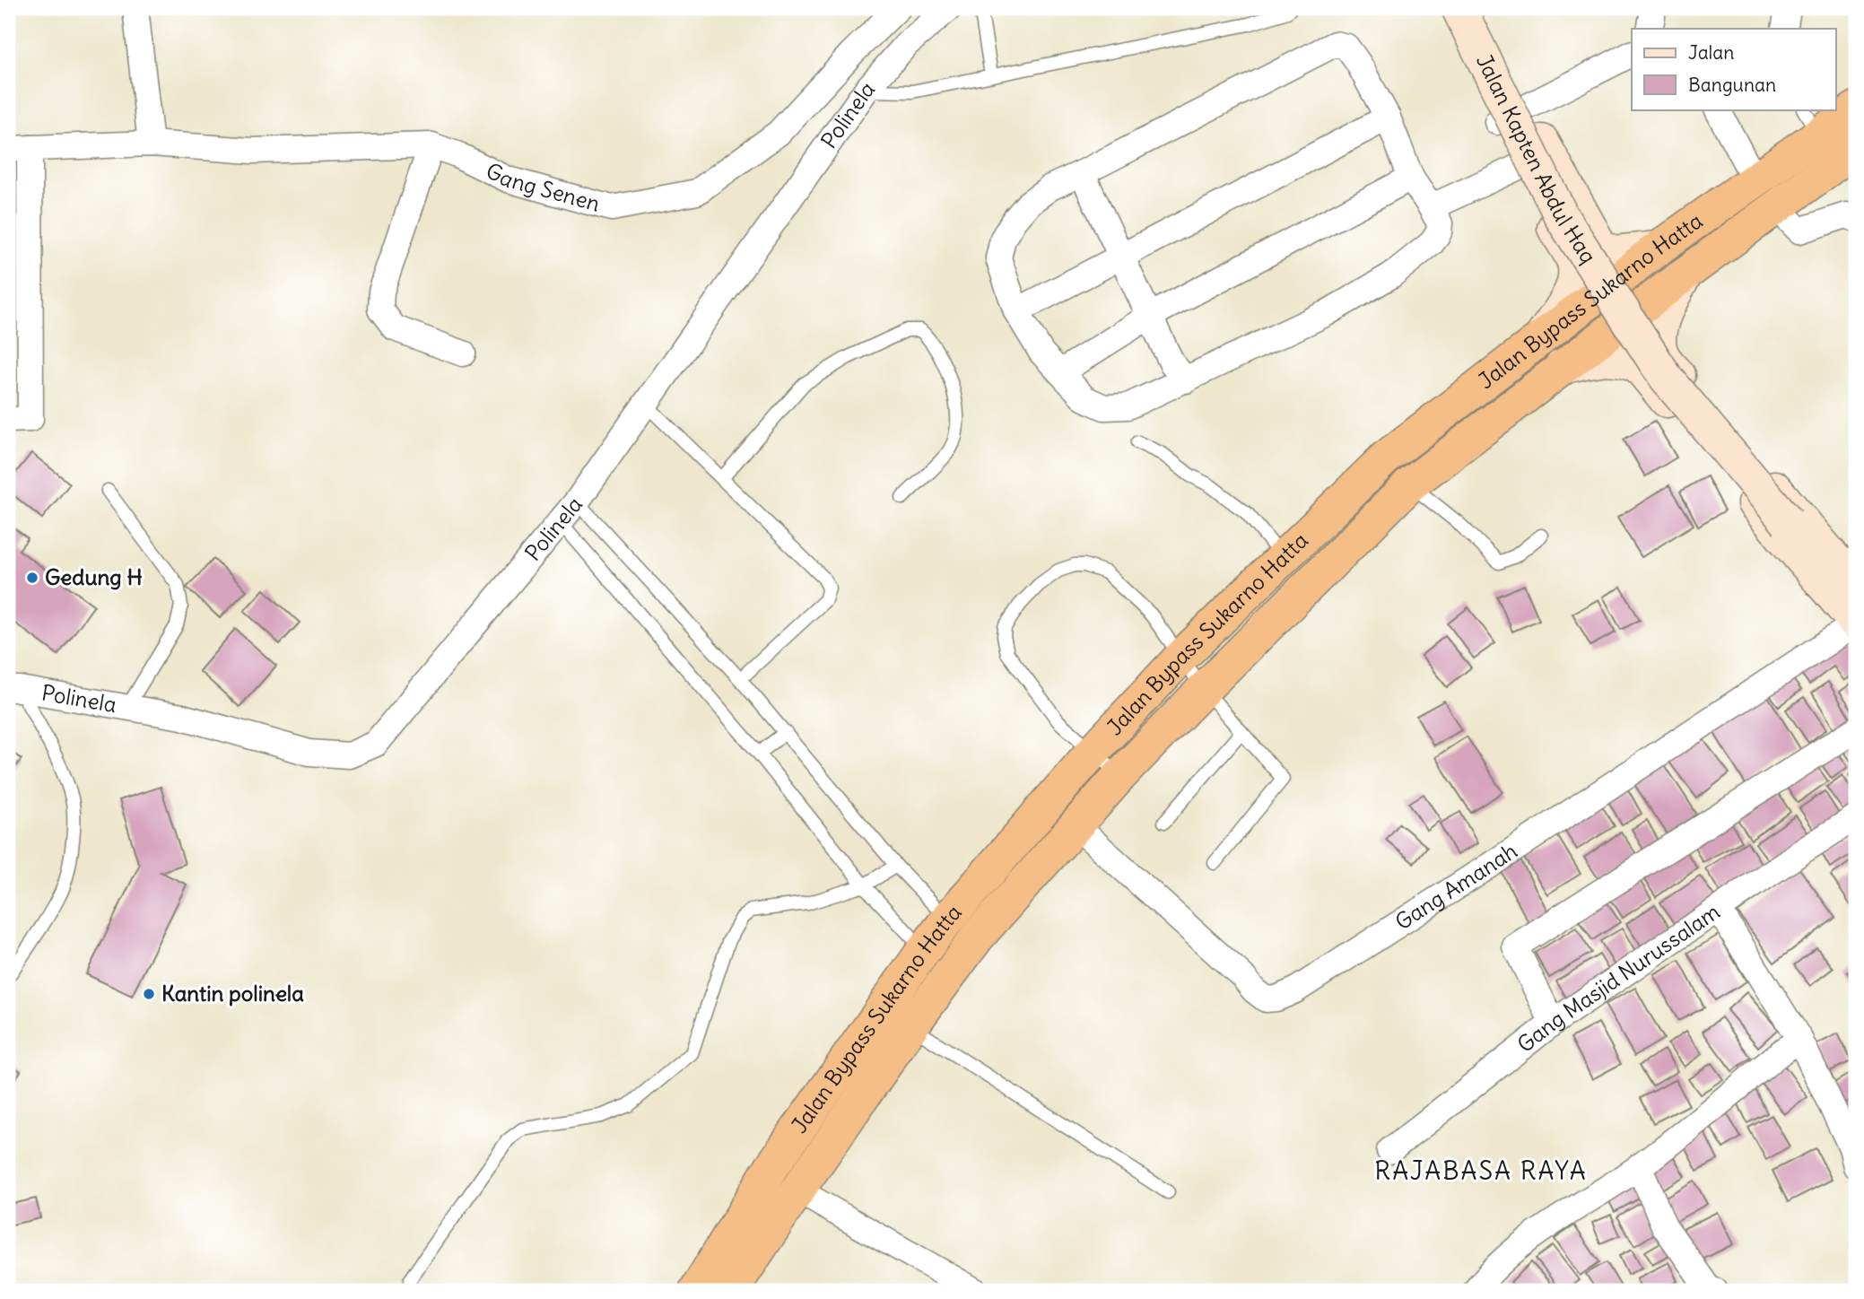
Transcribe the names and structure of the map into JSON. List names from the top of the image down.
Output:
{
  "streets": {
    "highway": ["Jalan Bypass Sukarno Hatta"],
    "street": [
      "Polinela",
      "Jalan Kapten Abdul Haq",
      "Gang Senen",
      "Gang Amanah",
      "Gang Masjid Nurussalam"
    ]
  },
  "crossings": [
    ["Jalan Kapten Abdul Haq", "Jalan Bypass Sukarno Hatta"],
    ["Jalan Kapten Abdul Haq", "Gang Amanah"],
    ["Jalan Bypass Sukarno Hatta", "Gang Amanah"]
  ],
  "districts": ["RAJABASA RAYA"],
  "places": ["Gedung H", "Kantin polinela"],
  "legend": ["Jalan", "Bangunan"]
}
